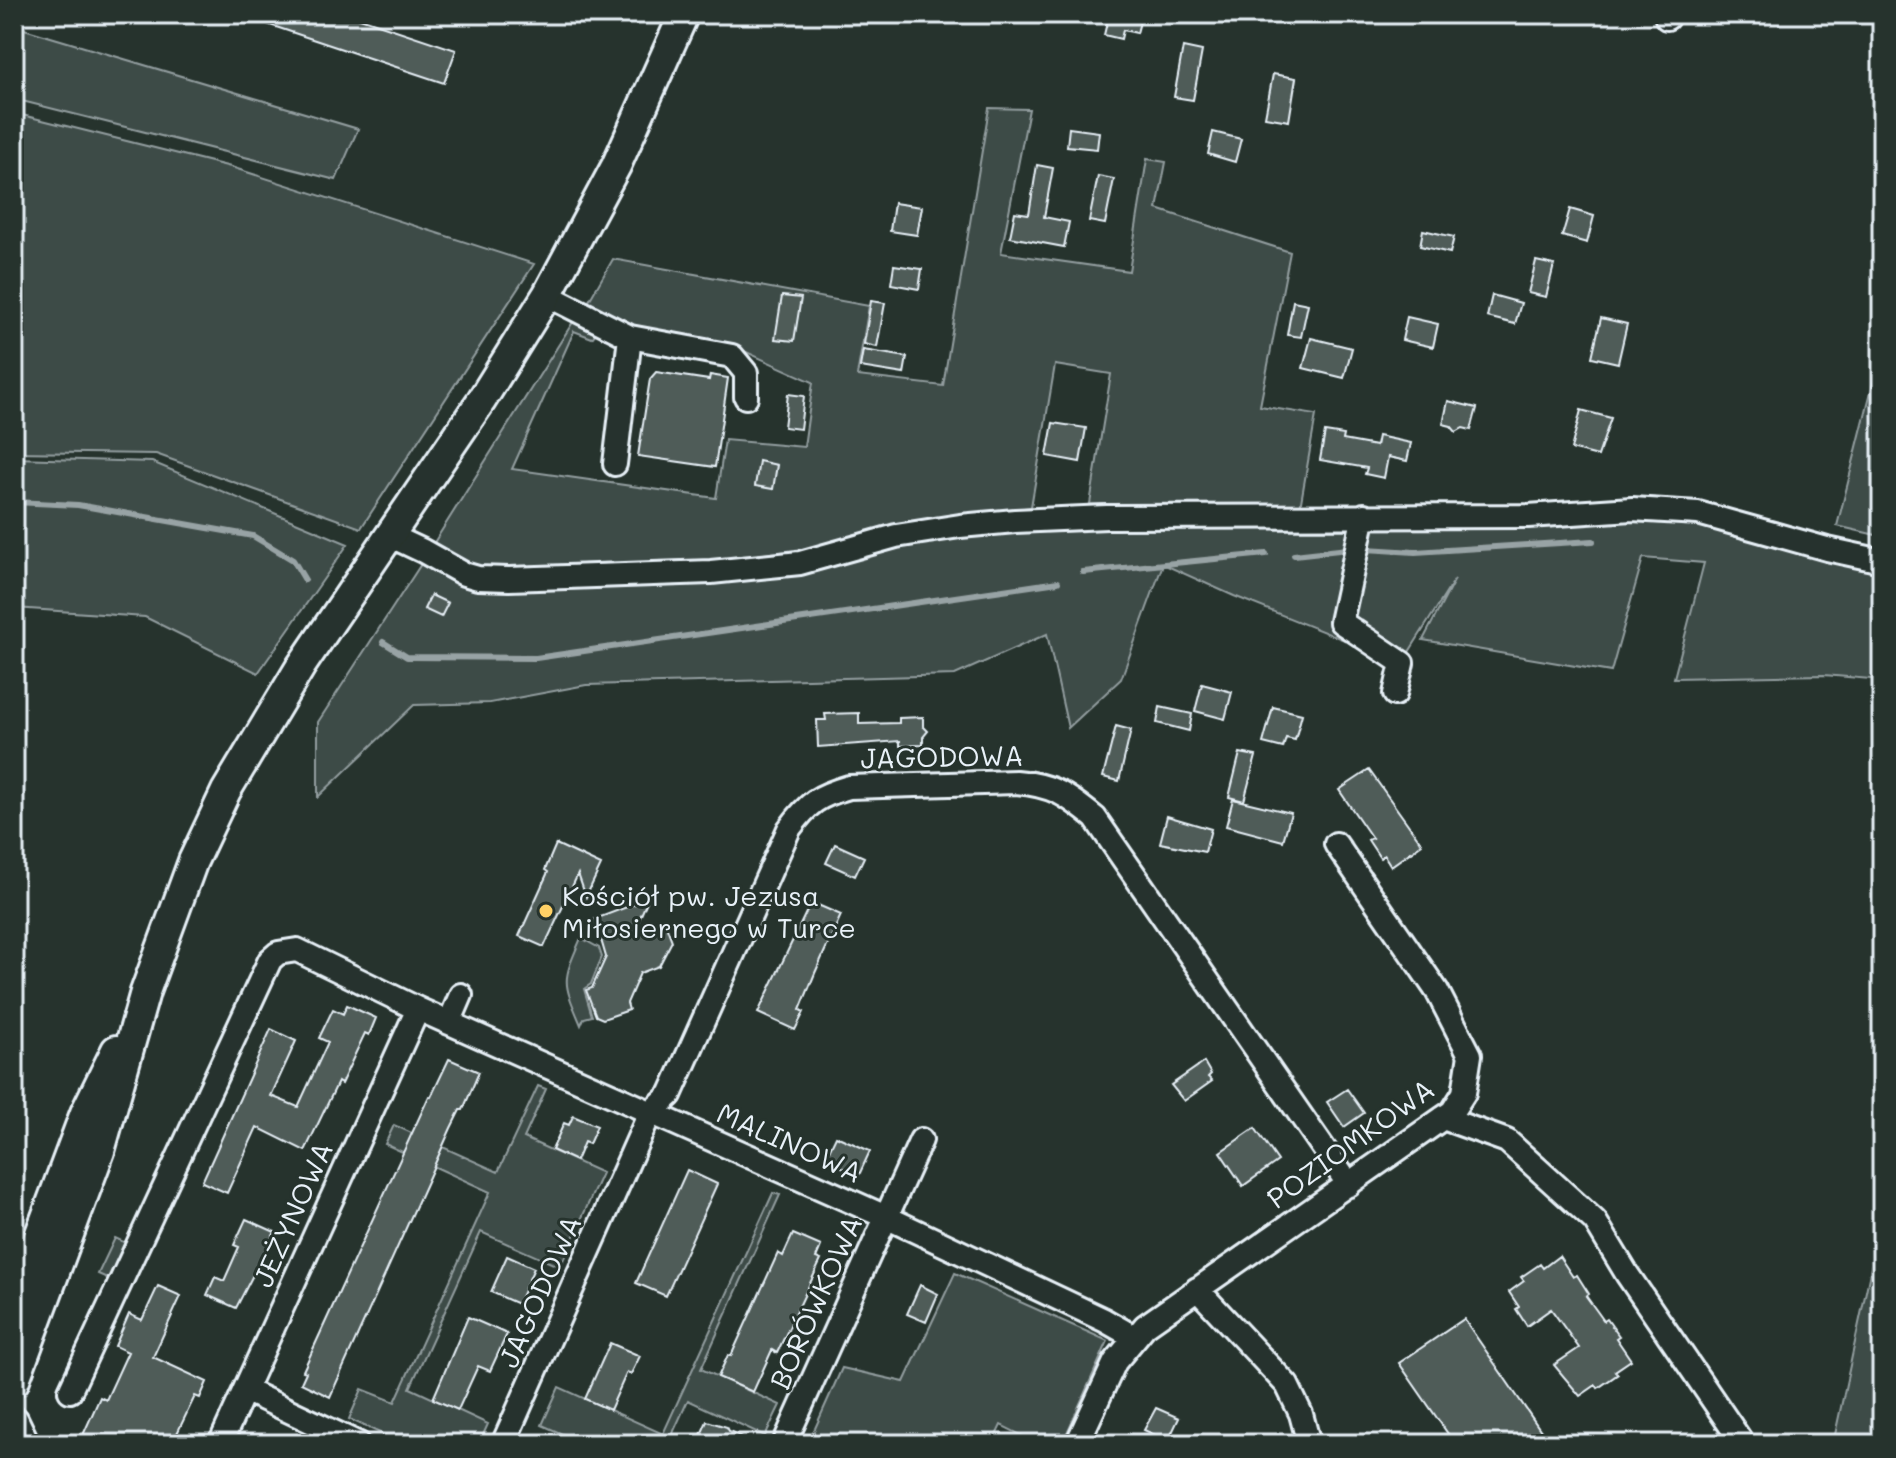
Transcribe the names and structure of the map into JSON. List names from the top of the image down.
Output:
{
  "streets": {
    "street": [
      "JAGODOWA",
      "MALINOWA",
      "POZIOMKOWA",
      "JEŻYNOWA",
      "BORÓWKOWA"
    ]
  },
  "crossings": [
    ["JAGODOWA", "MALINOWA"],
    ["JAGODOWA", "POZIOMKOWA"],
    ["MALINOWA", "POZIOMKOWA"],
    ["MALINOWA", "JEŻYNOWA"],
    ["MALINOWA", "BORÓWKOWA"]
  ],
  "places": ["Kościół pw. Jezusa Miłosiernego w Turce"]
}
